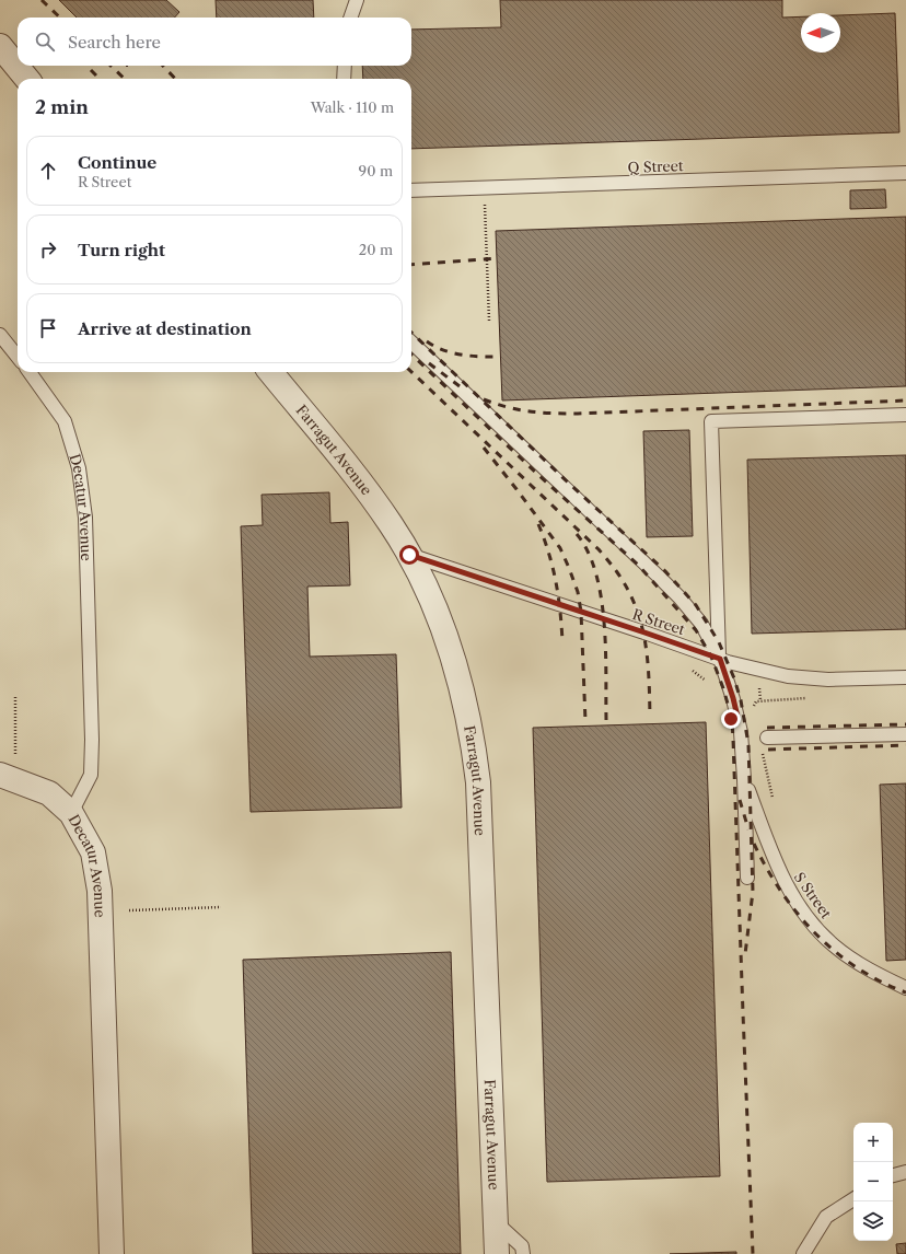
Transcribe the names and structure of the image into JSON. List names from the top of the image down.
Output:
{
  "streets": {
    "street": ["Farragut Avenue", "Decatur Avenue"],
    "lane": ["Q Street", "R Street", "S Street"]
  },
  "crossings": [
    ["Farragut Avenue", "R Street"]
  ],
  "north": "left",
  "page": {
    "search": "Search here",
    "heading": ["2 min", "Walk · 110 m"],
    "list": [
      ["Continue", "R Street", "90 m"],
      ["Turn right", "20 m"],
      "Arrive at destination"
    ],
    "map_buttons": ["+", "−"]
  }
}
